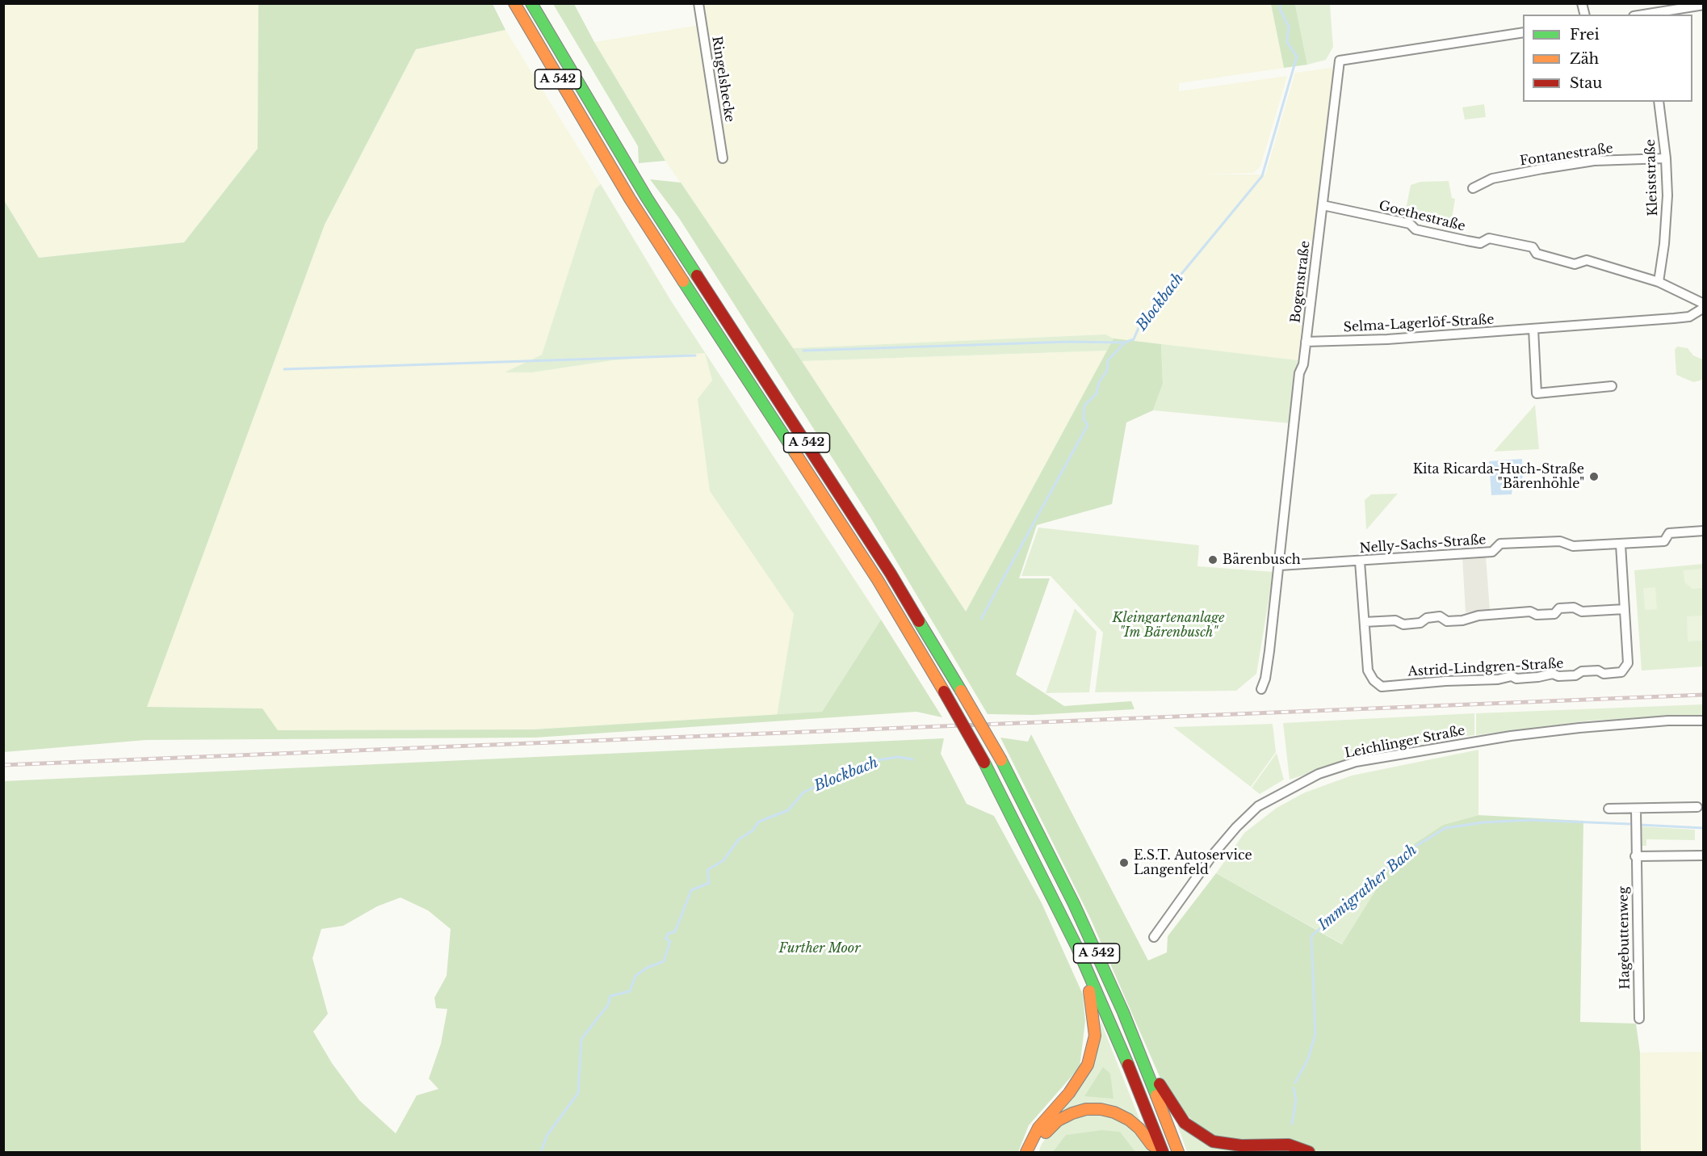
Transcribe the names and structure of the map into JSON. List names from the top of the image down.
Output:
{
  "streets": {
    "highway": ["A 542"],
    "street": [
      "Ringelshecke",
      "Fontanestraße",
      "Kleiststraße",
      "Goethestraße",
      "Bogenstraße",
      "Selma-Lagerlöf-Straße",
      "Nelly-Sachs-Straße",
      "Astrid-Lindgren-Straße",
      "Leichlinger Straße",
      "Hagebuttenweg"
    ]
  },
  "crossings": [
    ["Fontanestraße", "Kleiststraße"],
    ["Kleiststraße", "Goethestraße"],
    ["Goethestraße", "Bogenstraße"],
    ["Bogenstraße", "Selma-Lagerlöf-Straße"],
    ["Bogenstraße", "Nelly-Sachs-Straße"],
    ["Nelly-Sachs-Straße", "Astrid-Lindgren-Straße"]
  ],
  "water": ["Blockbach", "Immigrather Bach"],
  "parks": ["Kleingartenanlage \"Im Bärenbusch\"", "Further Moor"],
  "places": ["Kita Ricarda-Huch-Straße \"Bärenhöhle\"", "Bärenbusch", "E.S.T. Autoservice Langenfeld"],
  "legend": ["Frei", "Zäh", "Stau"]
}
